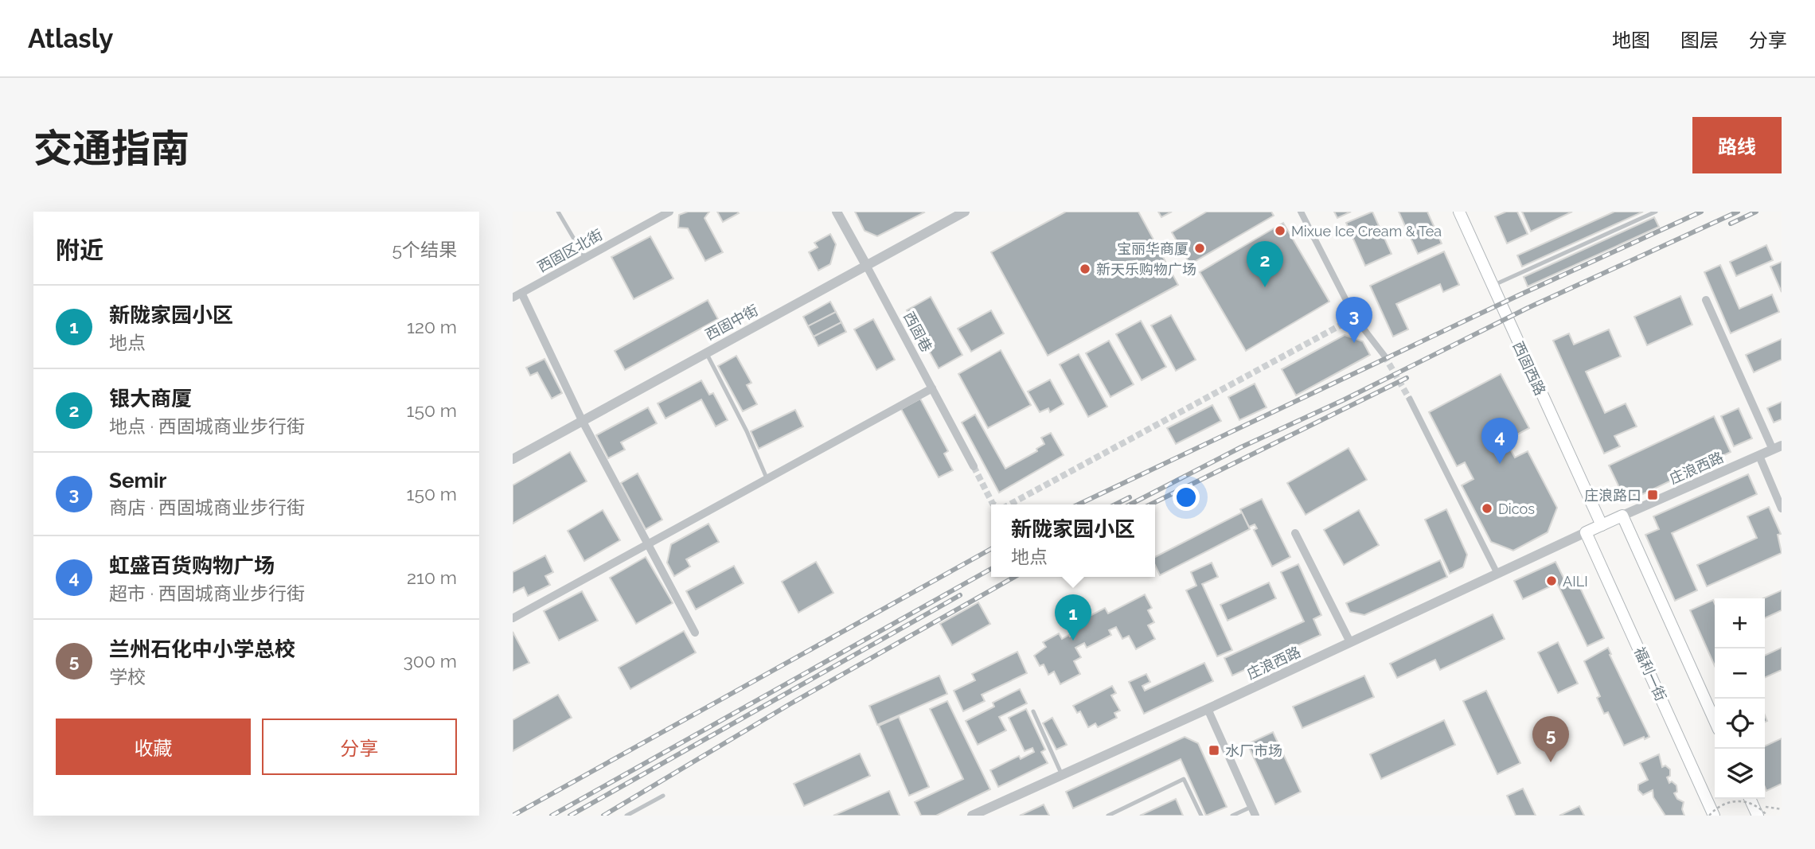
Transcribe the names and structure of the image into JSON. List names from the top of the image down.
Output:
{
  "streets": {
    "main road": ["西固西路", "福利一街"],
    "street": [
      "西固区北街",
      "西固中街",
      "西固巷",
      "庄浪西路"
    ]
  },
  "crossings": [
    ["西固中街", "西固巷"],
    ["庄浪西路", "福利一街"]
  ],
  "places": {
    "other": [
      "Mixue Ice Cream & Tea",
      "宝丽华商厦",
      "新天乐购物广场",
      "Dicos",
      "AILI"
    ],
    "transit": ["庄浪路口", "水厂市场"]
  },
  "page": {
    "header": "Atlasly",
    "nav": ["地图", "图层", "分享"],
    "title": "交通指南",
    "buttons": [
      "路线",
      ["收藏", "分享"]
    ],
    "heading": ["附近", "5个结果"],
    "pins": [
      "2",
      "3",
      "4",
      "1",
      "5"
    ],
    "list": [
      {
        "mark": "1",
        "name": "新陇家园小区",
        "note": "地点",
        "value": "120 m"
      },
      {
        "mark": "2",
        "name": "银大商厦",
        "note": "地点 · 西固城商业步行街",
        "value": "150 m"
      },
      {
        "mark": "3",
        "name": "Semir",
        "note": "商店 · 西固城商业步行街",
        "value": "150 m"
      },
      {
        "mark": "4",
        "name": "虹盛百货购物广场",
        "note": "超市 · 西固城商业步行街",
        "value": "210 m"
      },
      {
        "mark": "5",
        "name": "兰州石化中小学总校",
        "note": "学校",
        "value": "300 m"
      }
    ],
    "popup": ["新陇家园小区", "地点"],
    "map_buttons": ["+", "−"]
  }
}
